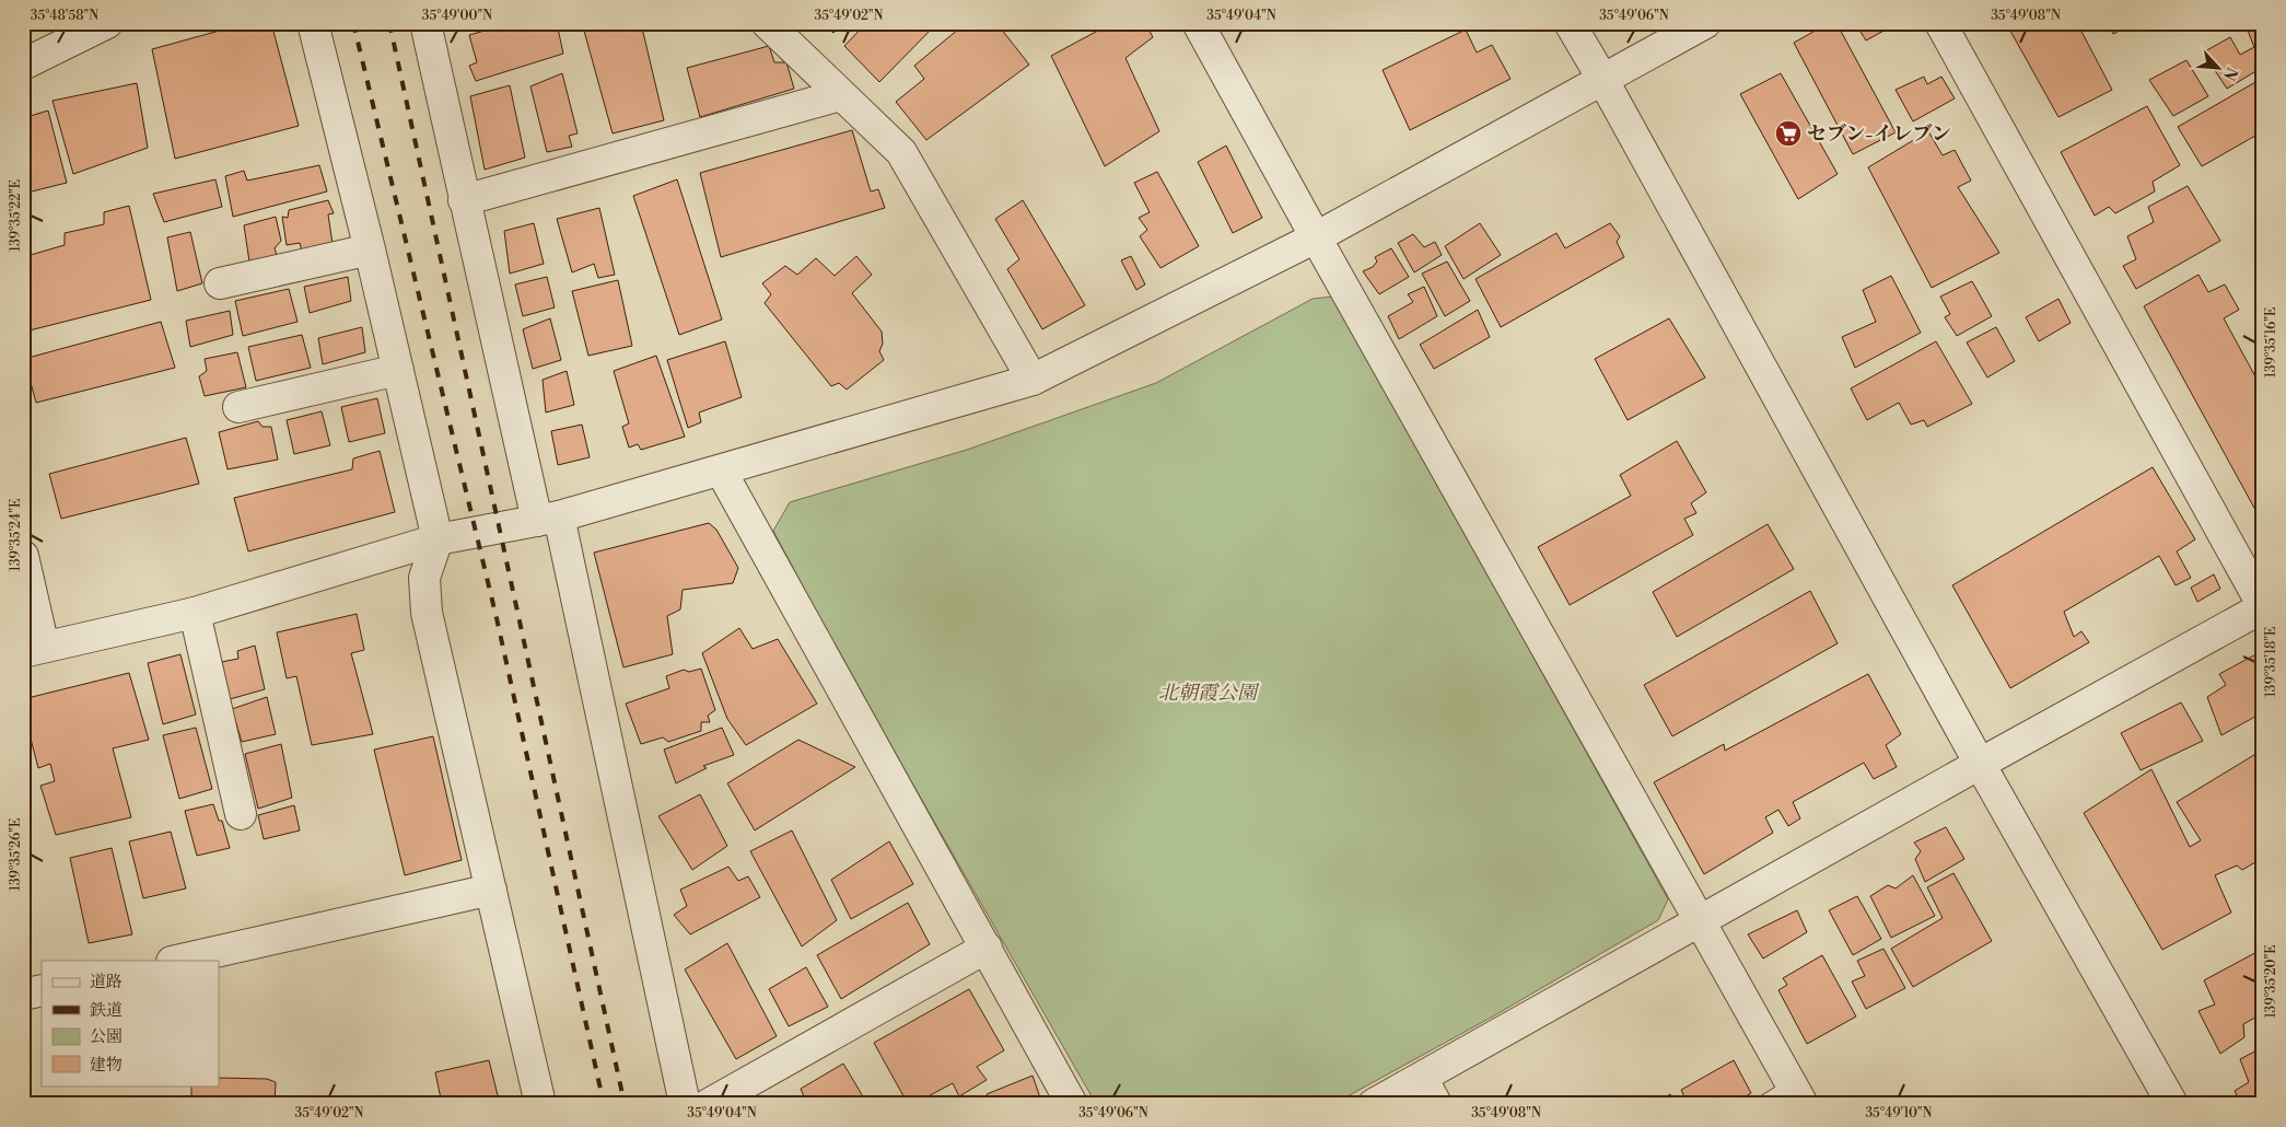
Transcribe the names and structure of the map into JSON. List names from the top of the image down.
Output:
{
  "parks": ["北朝霞公園"],
  "places": {
    "supermarket": ["セブン-イレブン"]
  },
  "legend": [
    "道路",
    "鉄道",
    "公園",
    "建物"
  ],
  "north": "bottom right",
  "coordinates": [
    "35°48'58\"N",
    "35°49'00\"N",
    "35°49'02\"N",
    "35°49'04\"N",
    "35°49'06\"N",
    "35°49'08\"N",
    "139°35'22\"E",
    "139°35'16\"E",
    "139°35'24\"E",
    "139°35'18\"E",
    "139°35'26\"E",
    "139°35'20\"E",
    "35°49'10\"N"
  ]
}
